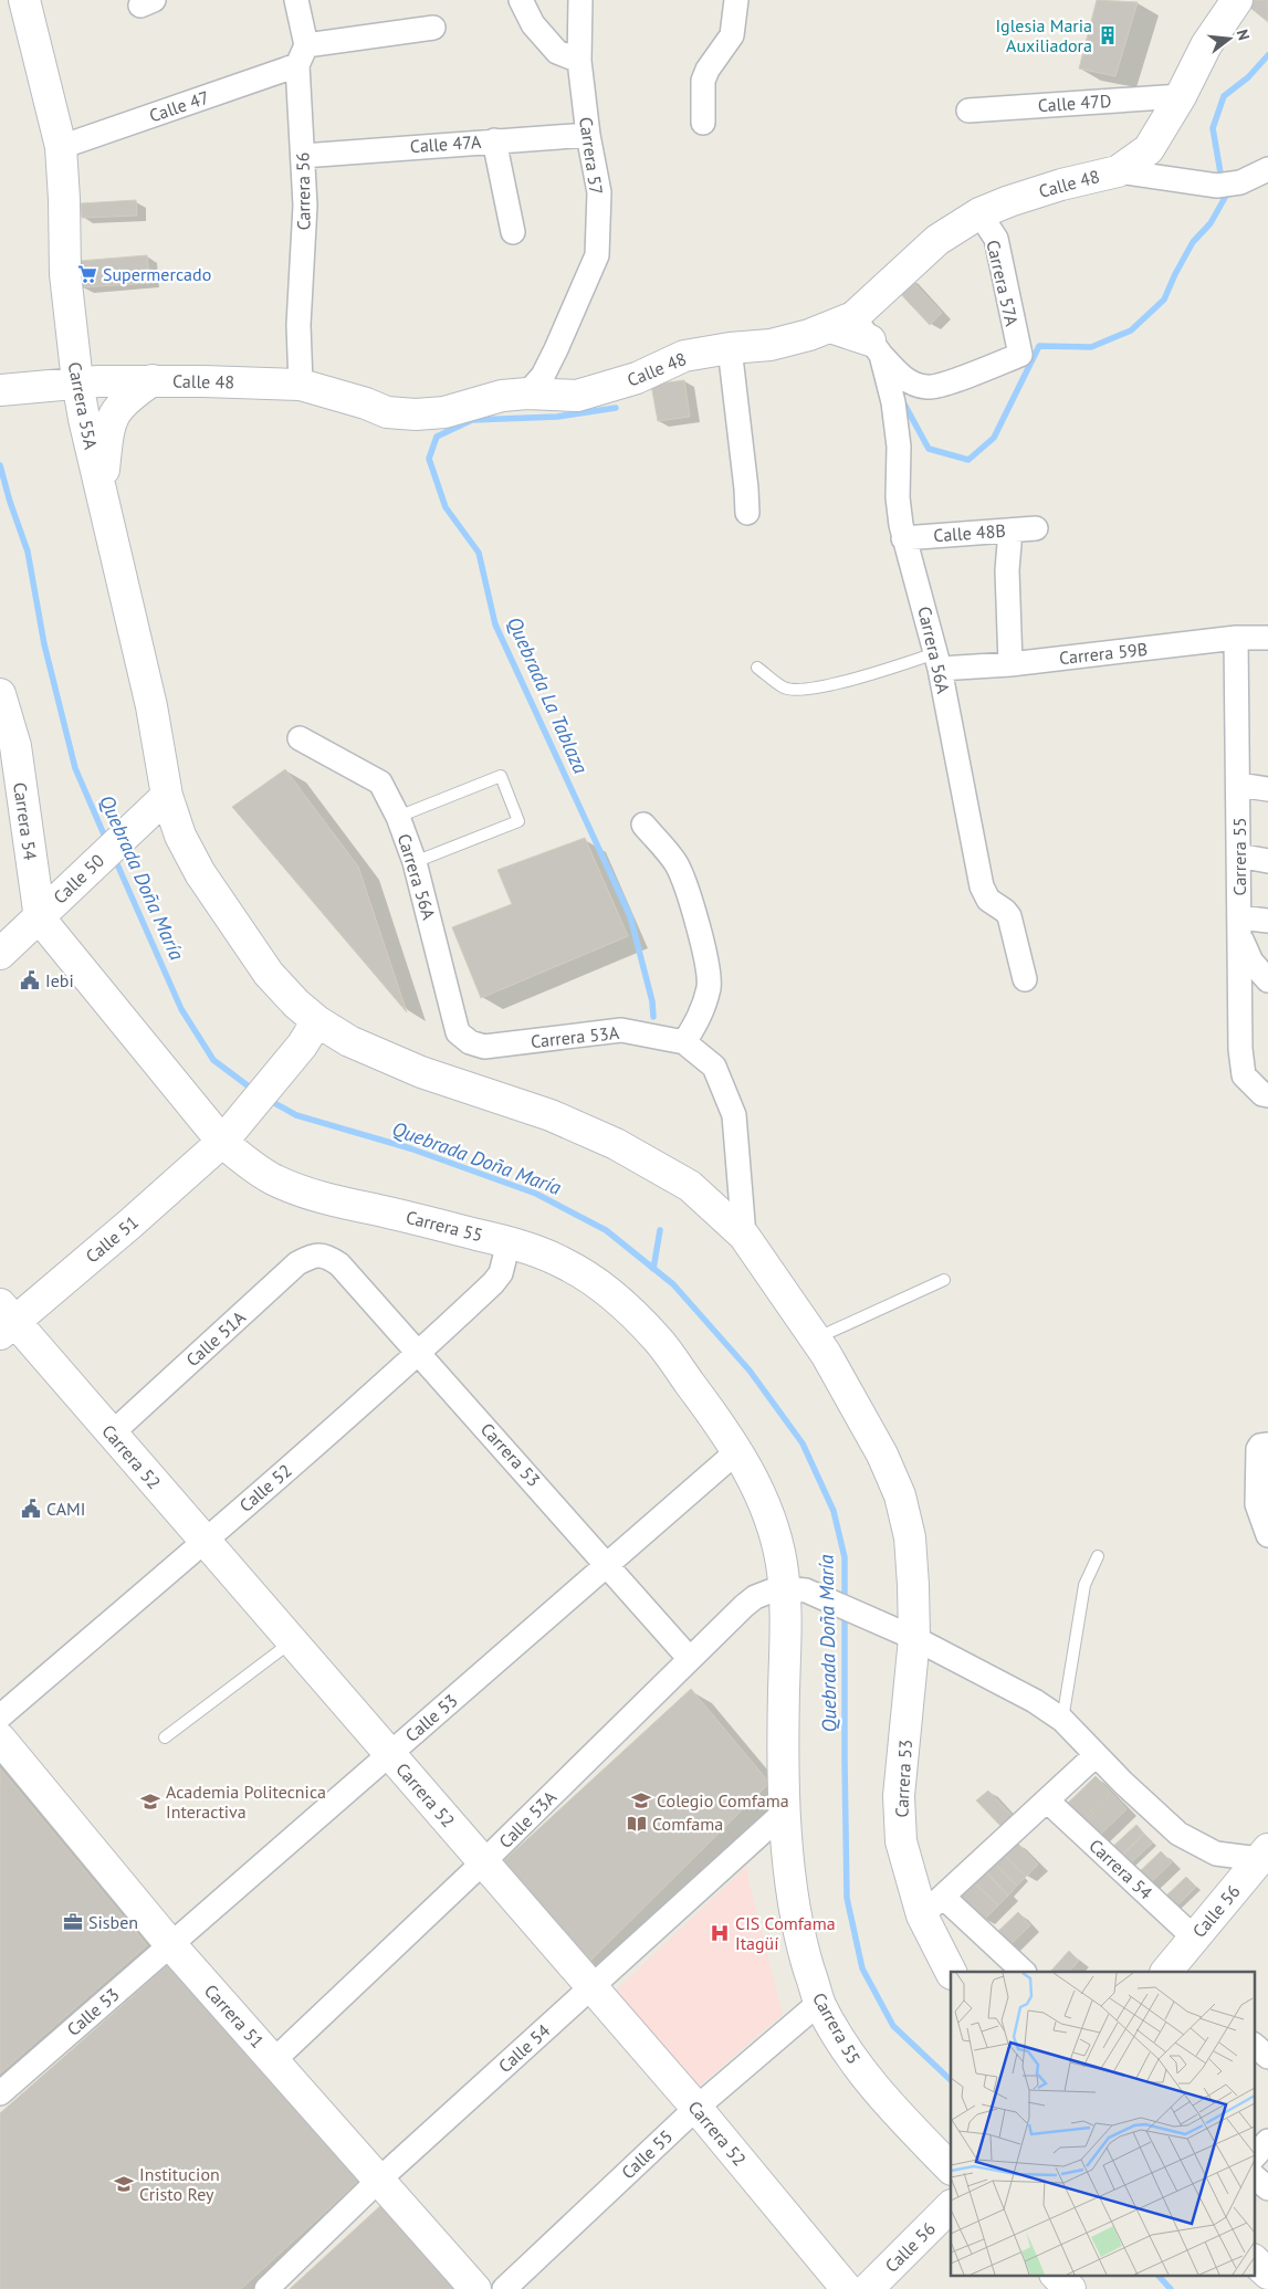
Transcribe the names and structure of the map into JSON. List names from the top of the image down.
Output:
{
  "streets": {
    "street": [
      "Calle 47D",
      "Calle 47",
      "Calle 47A",
      "Carrera 57",
      "Calle 48",
      "Carrera 56",
      "Carrera 57A",
      "Carrera 55A",
      "Calle 48B",
      "Carrera 56A",
      "Carrera 59B",
      "Carrera 54",
      "Carrera 55",
      "Calle 50",
      "Carrera 53A",
      "Calle 51",
      "Calle 51A",
      "Carrera 53",
      "Carrera 52",
      "Calle 52",
      "Calle 53",
      "Calle 53A",
      "Calle 56",
      "Carrera 51",
      "Calle 54",
      "Calle 55"
    ]
  },
  "crossings": [
    ["Calle 47", "Carrera 56"],
    ["Calle 47", "Carrera 55A"],
    ["Calle 47A", "Carrera 57"],
    ["Calle 47A", "Carrera 56"],
    ["Carrera 57", "Calle 48"],
    ["Calle 48", "Carrera 56"],
    ["Calle 48", "Carrera 57A"],
    ["Calle 48", "Carrera 55A"],
    ["Calle 48", "Carrera 56A"],
    ["Carrera 57A", "Carrera 56A"],
    ["Carrera 55A", "Calle 50"],
    ["Carrera 55A", "Carrera 53A"],
    ["Carrera 55A", "Calle 51"],
    ["Carrera 55A", "Carrera 53"],
    ["Calle 48B", "Carrera 56A"],
    ["Carrera 56A", "Carrera 59B"],
    ["Carrera 56A", "Carrera 53A"],
    ["Carrera 59B", "Carrera 55"],
    ["Carrera 54", "Carrera 55"],
    ["Carrera 54", "Calle 50"],
    ["Carrera 54", "Calle 56"],
    ["Carrera 55", "Calle 50"],
    ["Carrera 55", "Calle 51"],
    ["Carrera 55", "Calle 52"],
    ["Carrera 55", "Calle 53"],
    ["Carrera 55", "Calle 53A"],
    ["Carrera 55", "Calle 54"],
    ["Carrera 55", "Calle 55"],
    ["Carrera 53A", "Carrera 53"],
    ["Calle 51", "Carrera 52"],
    ["Calle 51A", "Carrera 53"],
    ["Calle 51A", "Carrera 52"],
    ["Carrera 53", "Calle 52"],
    ["Carrera 53", "Calle 53"],
    ["Carrera 53", "Calle 53A"],
    ["Carrera 52", "Calle 52"],
    ["Carrera 52", "Calle 53"],
    ["Carrera 52", "Calle 53A"],
    ["Carrera 52", "Calle 54"],
    ["Carrera 52", "Calle 55"],
    ["Calle 53", "Carrera 51"],
    ["Calle 53A", "Carrera 51"],
    ["Carrera 51", "Calle 54"]
  ],
  "water": ["Quebrada La Tablaza", "Quebrada Doña María"],
  "places": {
    "building": ["Iglesia Maria Auxiliadora"],
    "supermarket": ["Supermercado"],
    "public building": ["Iebi", "CAMI"],
    "school or university": ["Colegio Comfama", "Academia Politecnica Interactiva", "Institucion Cristo Rey"],
    "library": ["Comfama"],
    "office": ["Sisben"],
    "hospital": ["CIS Comfama Itagüí"]
  },
  "north": "right"
}
